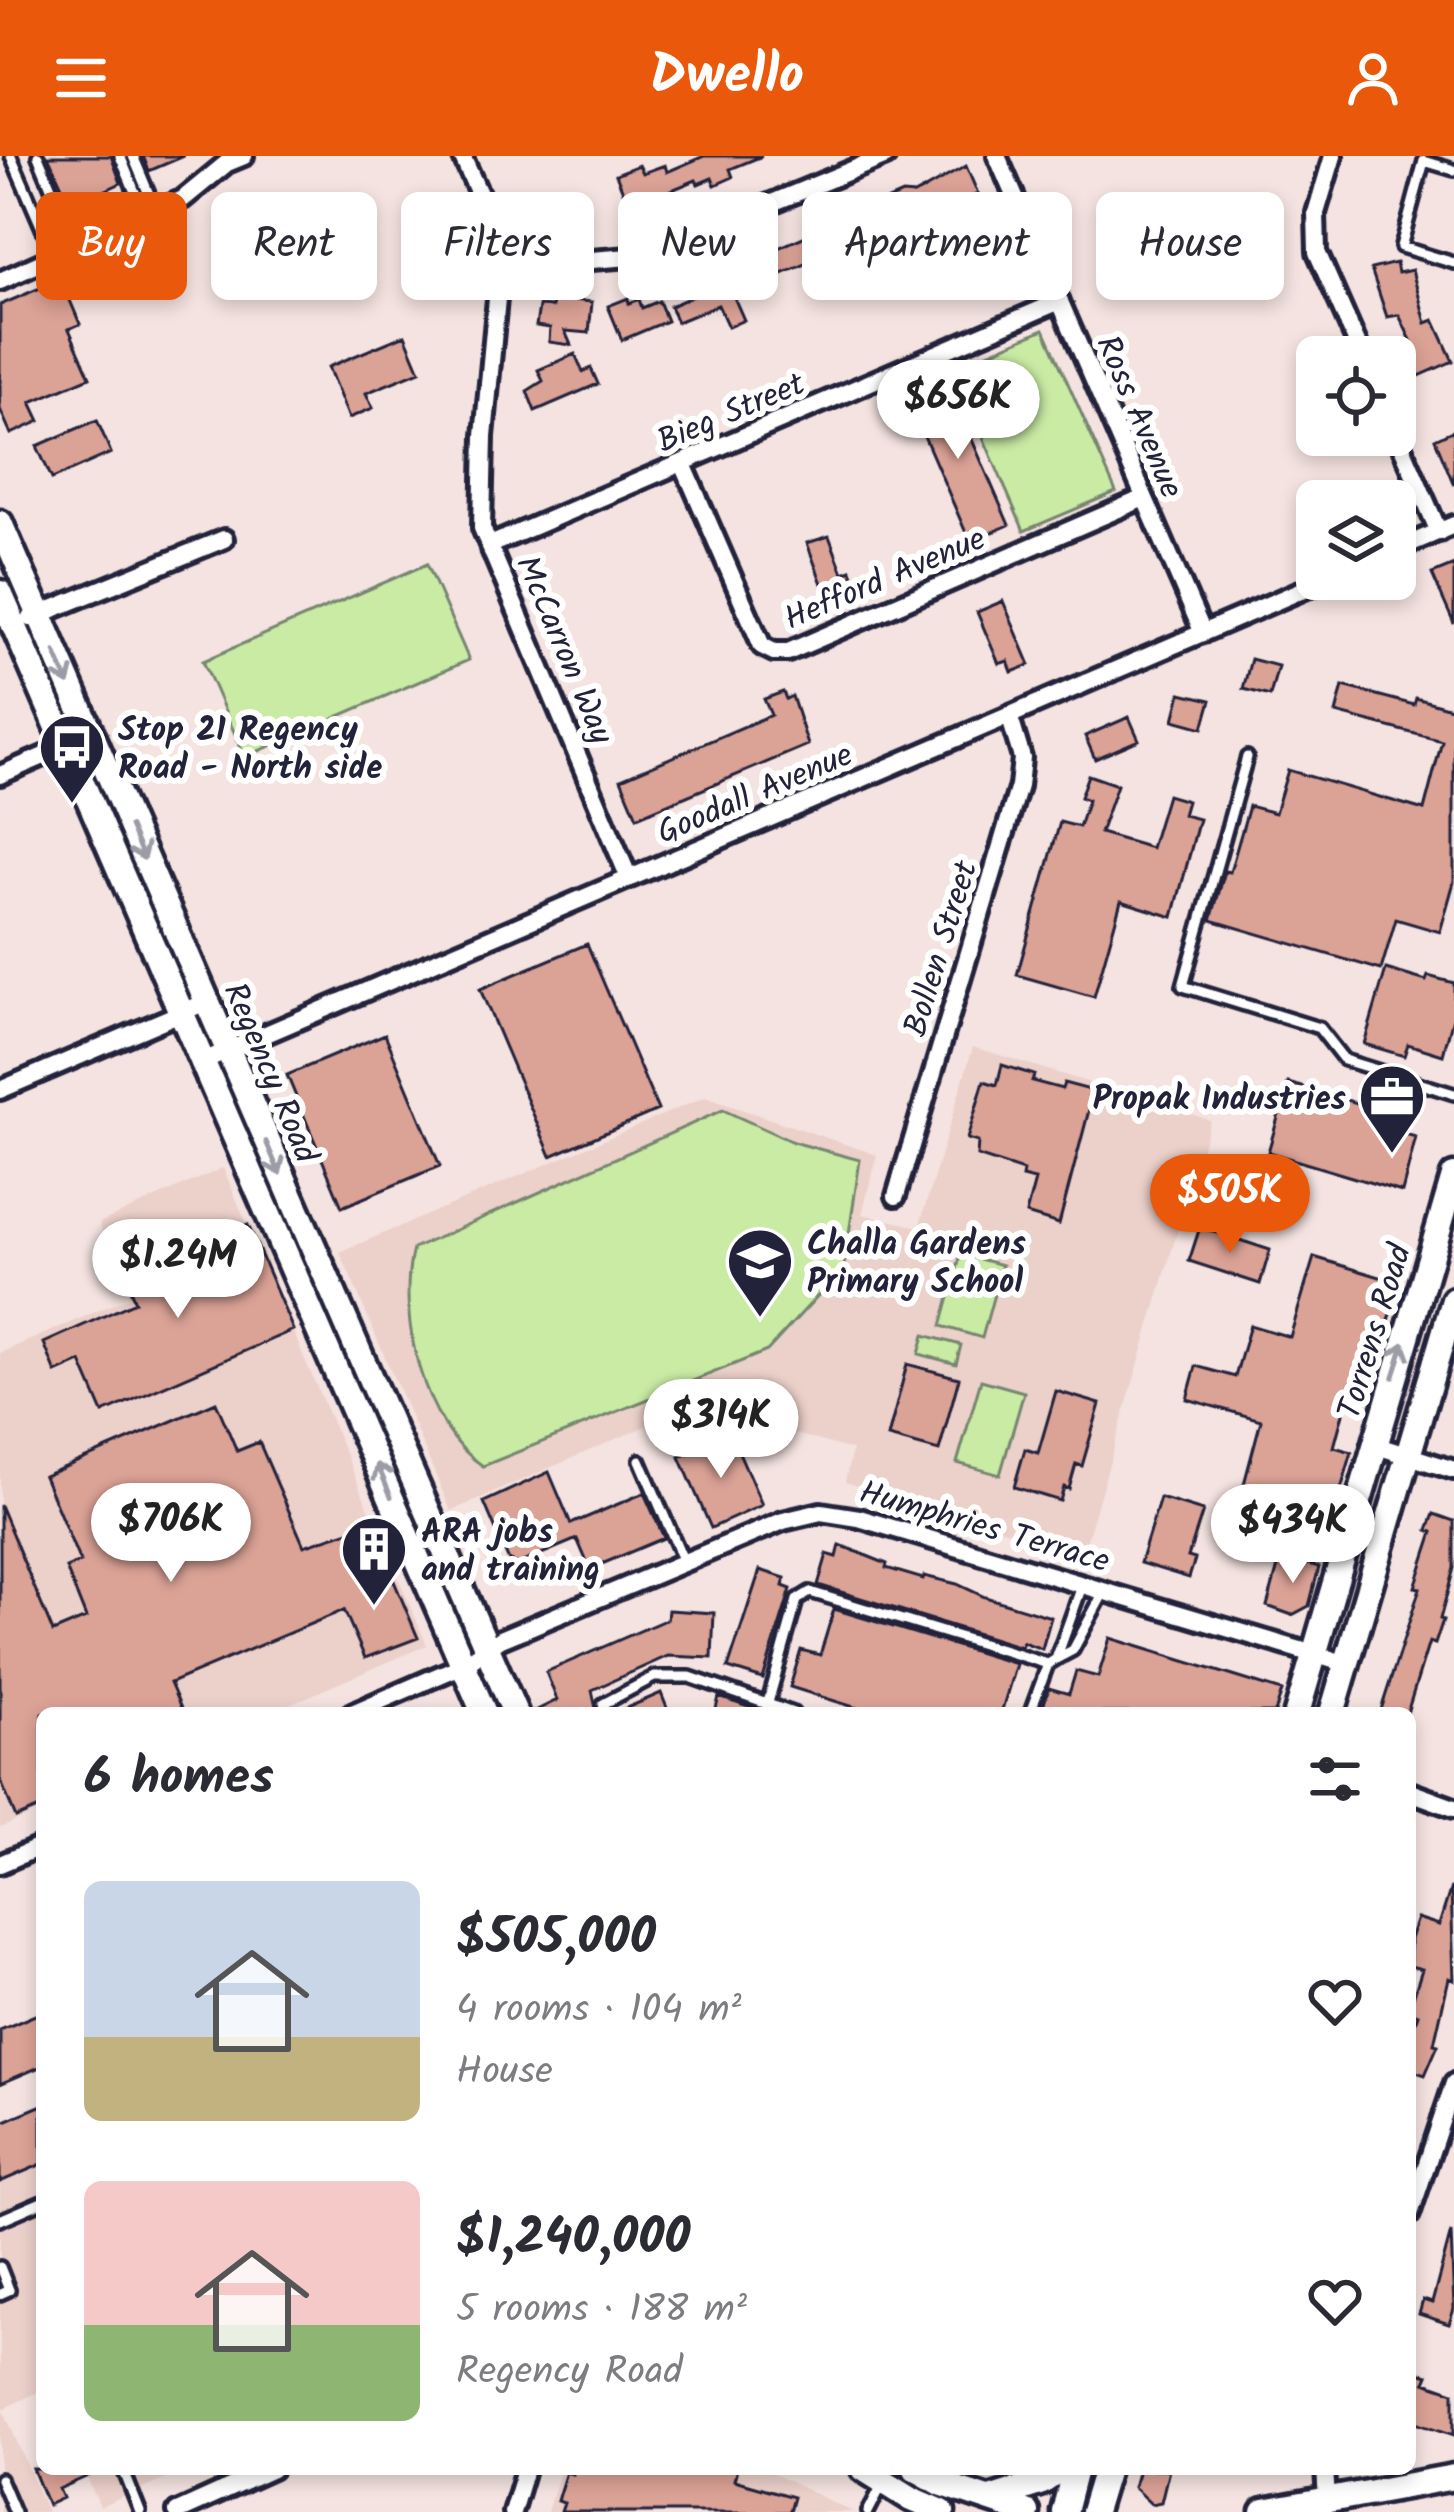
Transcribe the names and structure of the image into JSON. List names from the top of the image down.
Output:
{
  "streets": {
    "main road": ["Regency Road", "Torrens Road"],
    "street": [
      "Bieg Street",
      "Ross Avenue",
      "Hefford Avenue",
      "McCarron Way",
      "Goodall Avenue",
      "Bollen Street",
      "Humphries Terrace"
    ]
  },
  "crossings": [
    ["Bieg Street", "Ross Avenue"],
    ["Bieg Street", "Hefford Avenue"],
    ["Bieg Street", "McCarron Way"],
    ["Ross Avenue", "Hefford Avenue"],
    ["Ross Avenue", "Goodall Avenue"],
    ["McCarron Way", "Goodall Avenue"],
    ["Goodall Avenue", "Bollen Street"],
    ["Goodall Avenue", "Regency Road"],
    ["Regency Road", "Humphries Terrace"],
    ["Torrens Road", "Humphries Terrace"]
  ],
  "places": {
    "bus stop": ["Stop 21 Regency Road - North side"],
    "office": ["Propak Industries"],
    "school or university": ["Challa Gardens Primary School"],
    "building": ["ARA jobs and training"]
  },
  "page": {
    "header": "Dwello",
    "chip": [
      "Buy",
      "Rent",
      "Filters",
      "New",
      "Apartment",
      "House"
    ],
    "price": [
      "$656K",
      "$505K",
      "$1.24M",
      "$314K",
      "$706K",
      "$434K"
    ],
    "heading": "6 homes",
    "list": [
      {
        "name": "$505,000",
        "note": "4 rooms · 104 m² · House"
      },
      {
        "name": "$1,240,000",
        "note": "5 rooms · 188 m² · Regency Road"
      }
    ]
  }
}
